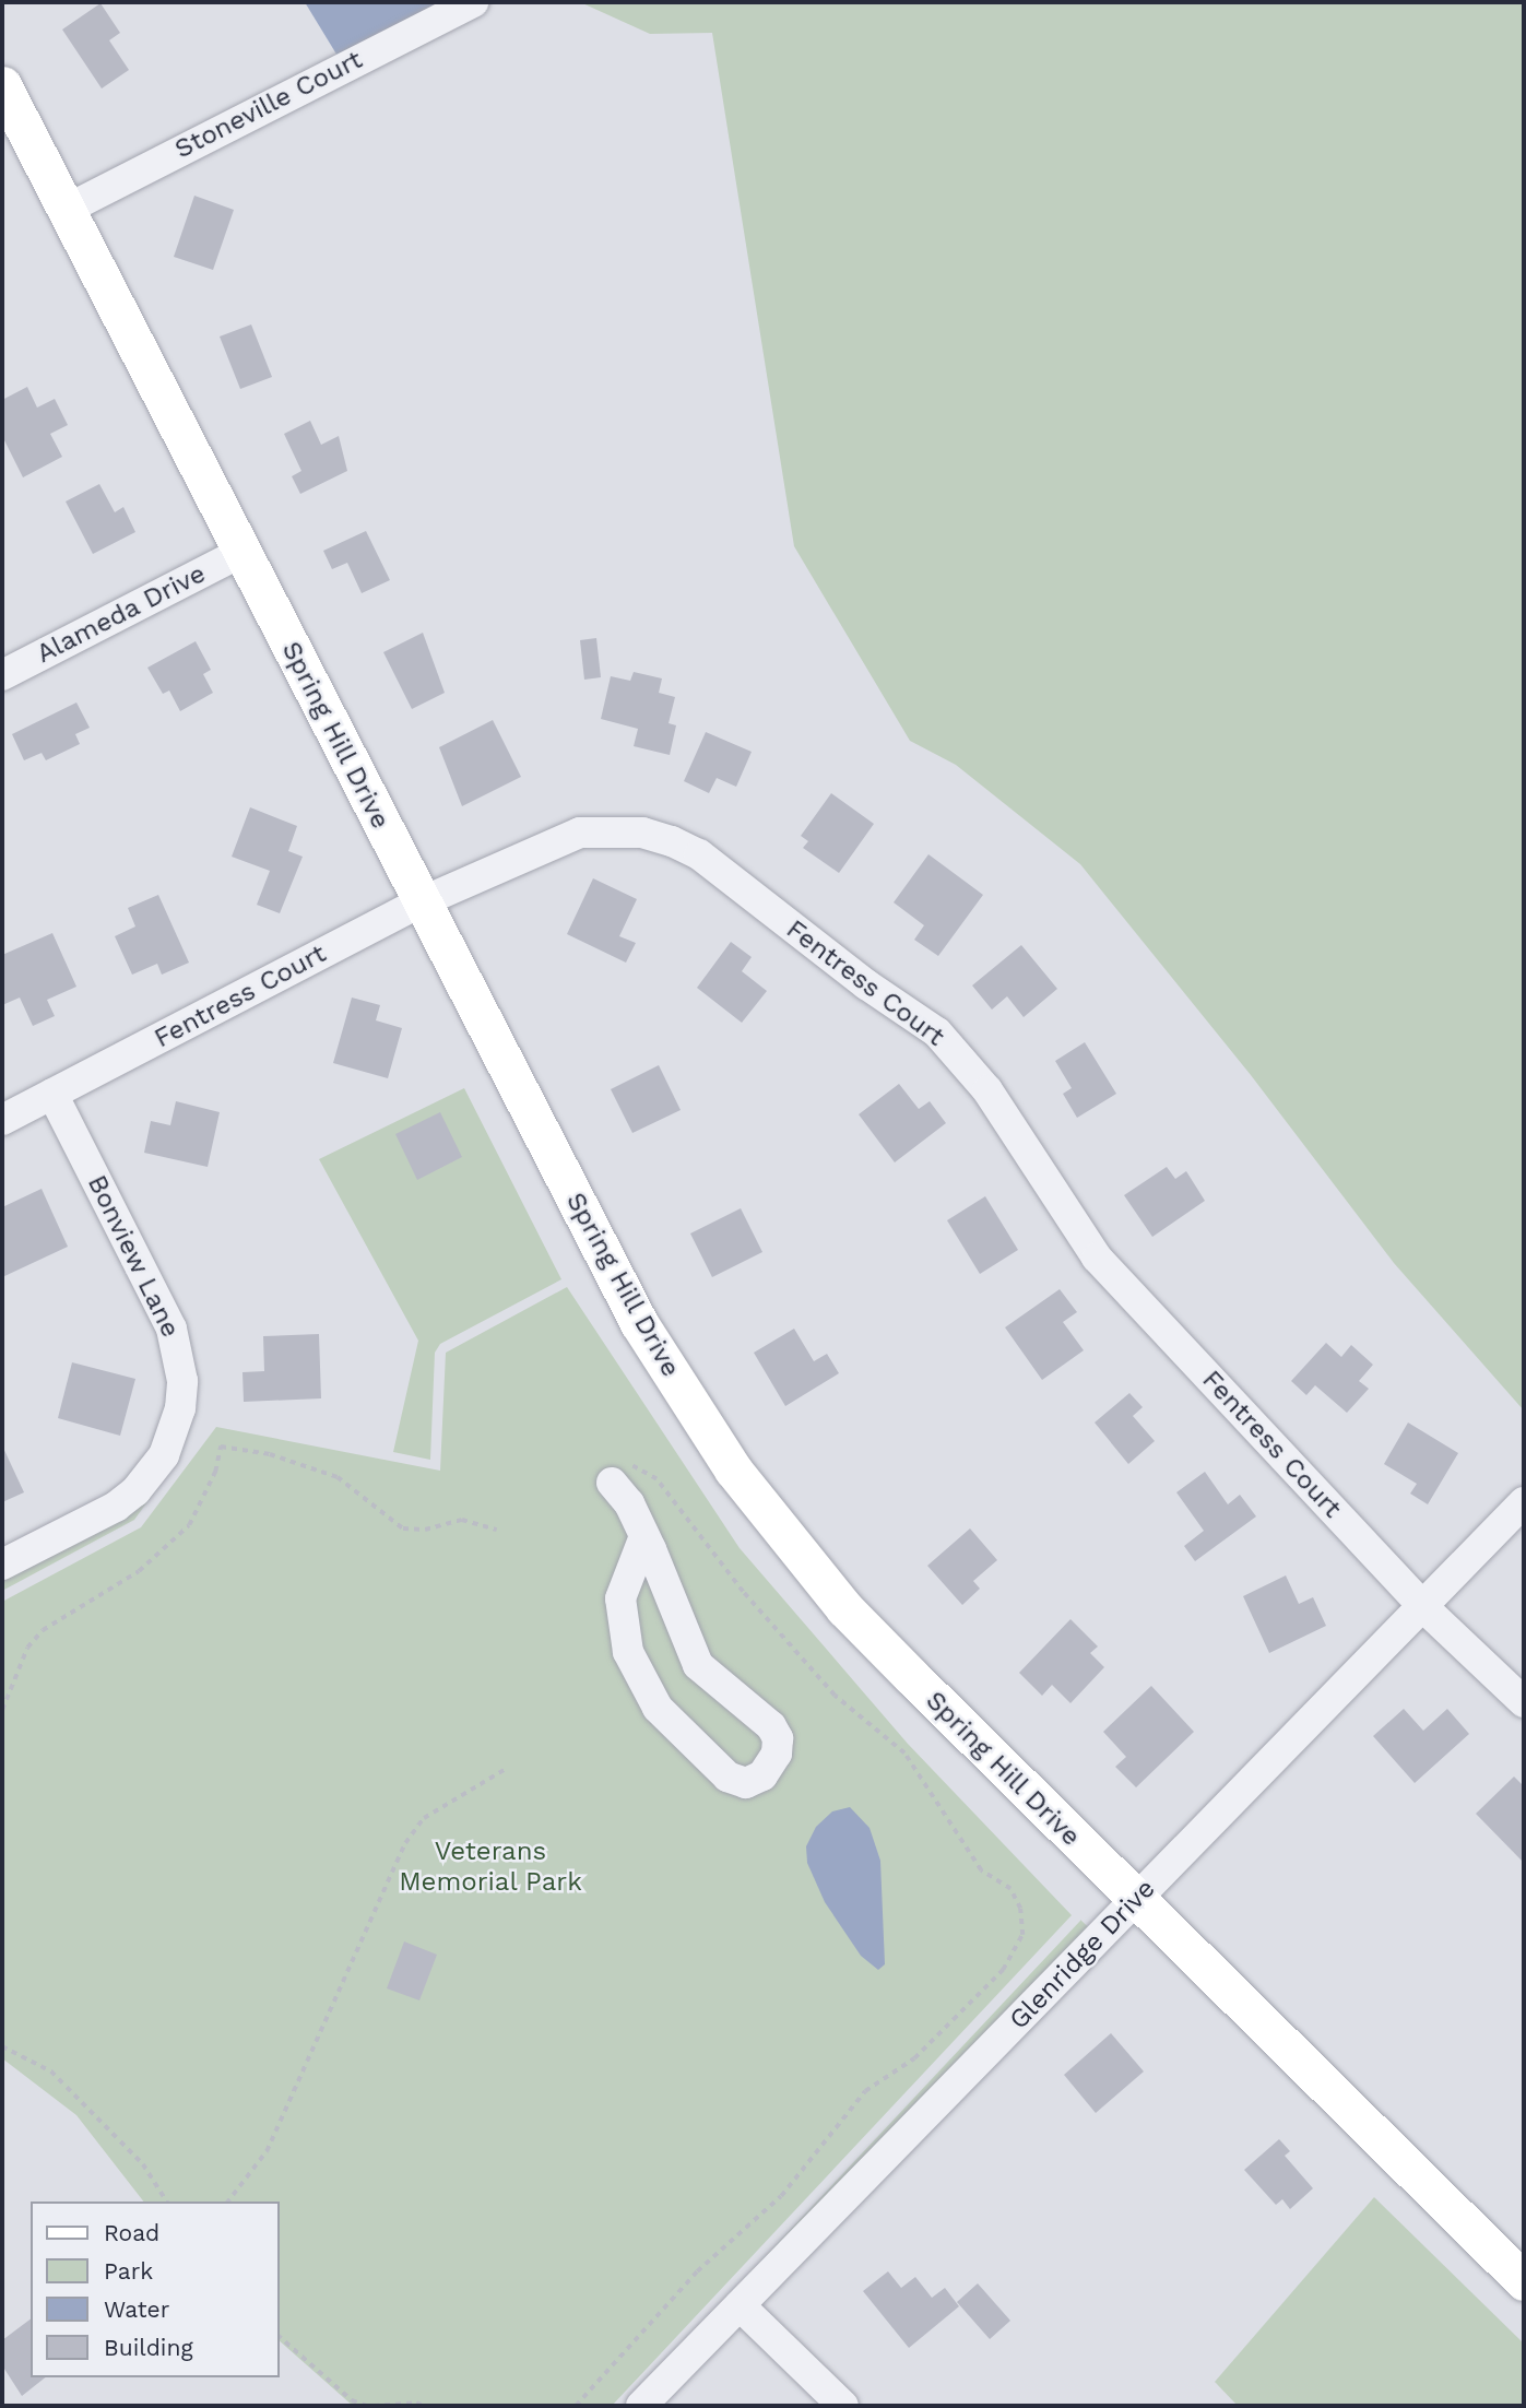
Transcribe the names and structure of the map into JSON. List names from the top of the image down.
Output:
{
  "streets": {
    "main road": ["Spring Hill Drive"],
    "street": [
      "Stoneville Court",
      "Alameda Drive",
      "Fentress Court",
      "Bonview Lane",
      "Glenridge Drive"
    ]
  },
  "crossings": [
    ["Stoneville Court", "Spring Hill Drive"],
    ["Alameda Drive", "Spring Hill Drive"],
    ["Spring Hill Drive", "Fentress Court"],
    ["Spring Hill Drive", "Glenridge Drive"],
    ["Fentress Court", "Bonview Lane"],
    ["Fentress Court", "Glenridge Drive"]
  ],
  "parks": ["Veterans Memorial Park"],
  "legend": [
    "Road",
    "Park",
    "Water",
    "Building"
  ]
}
